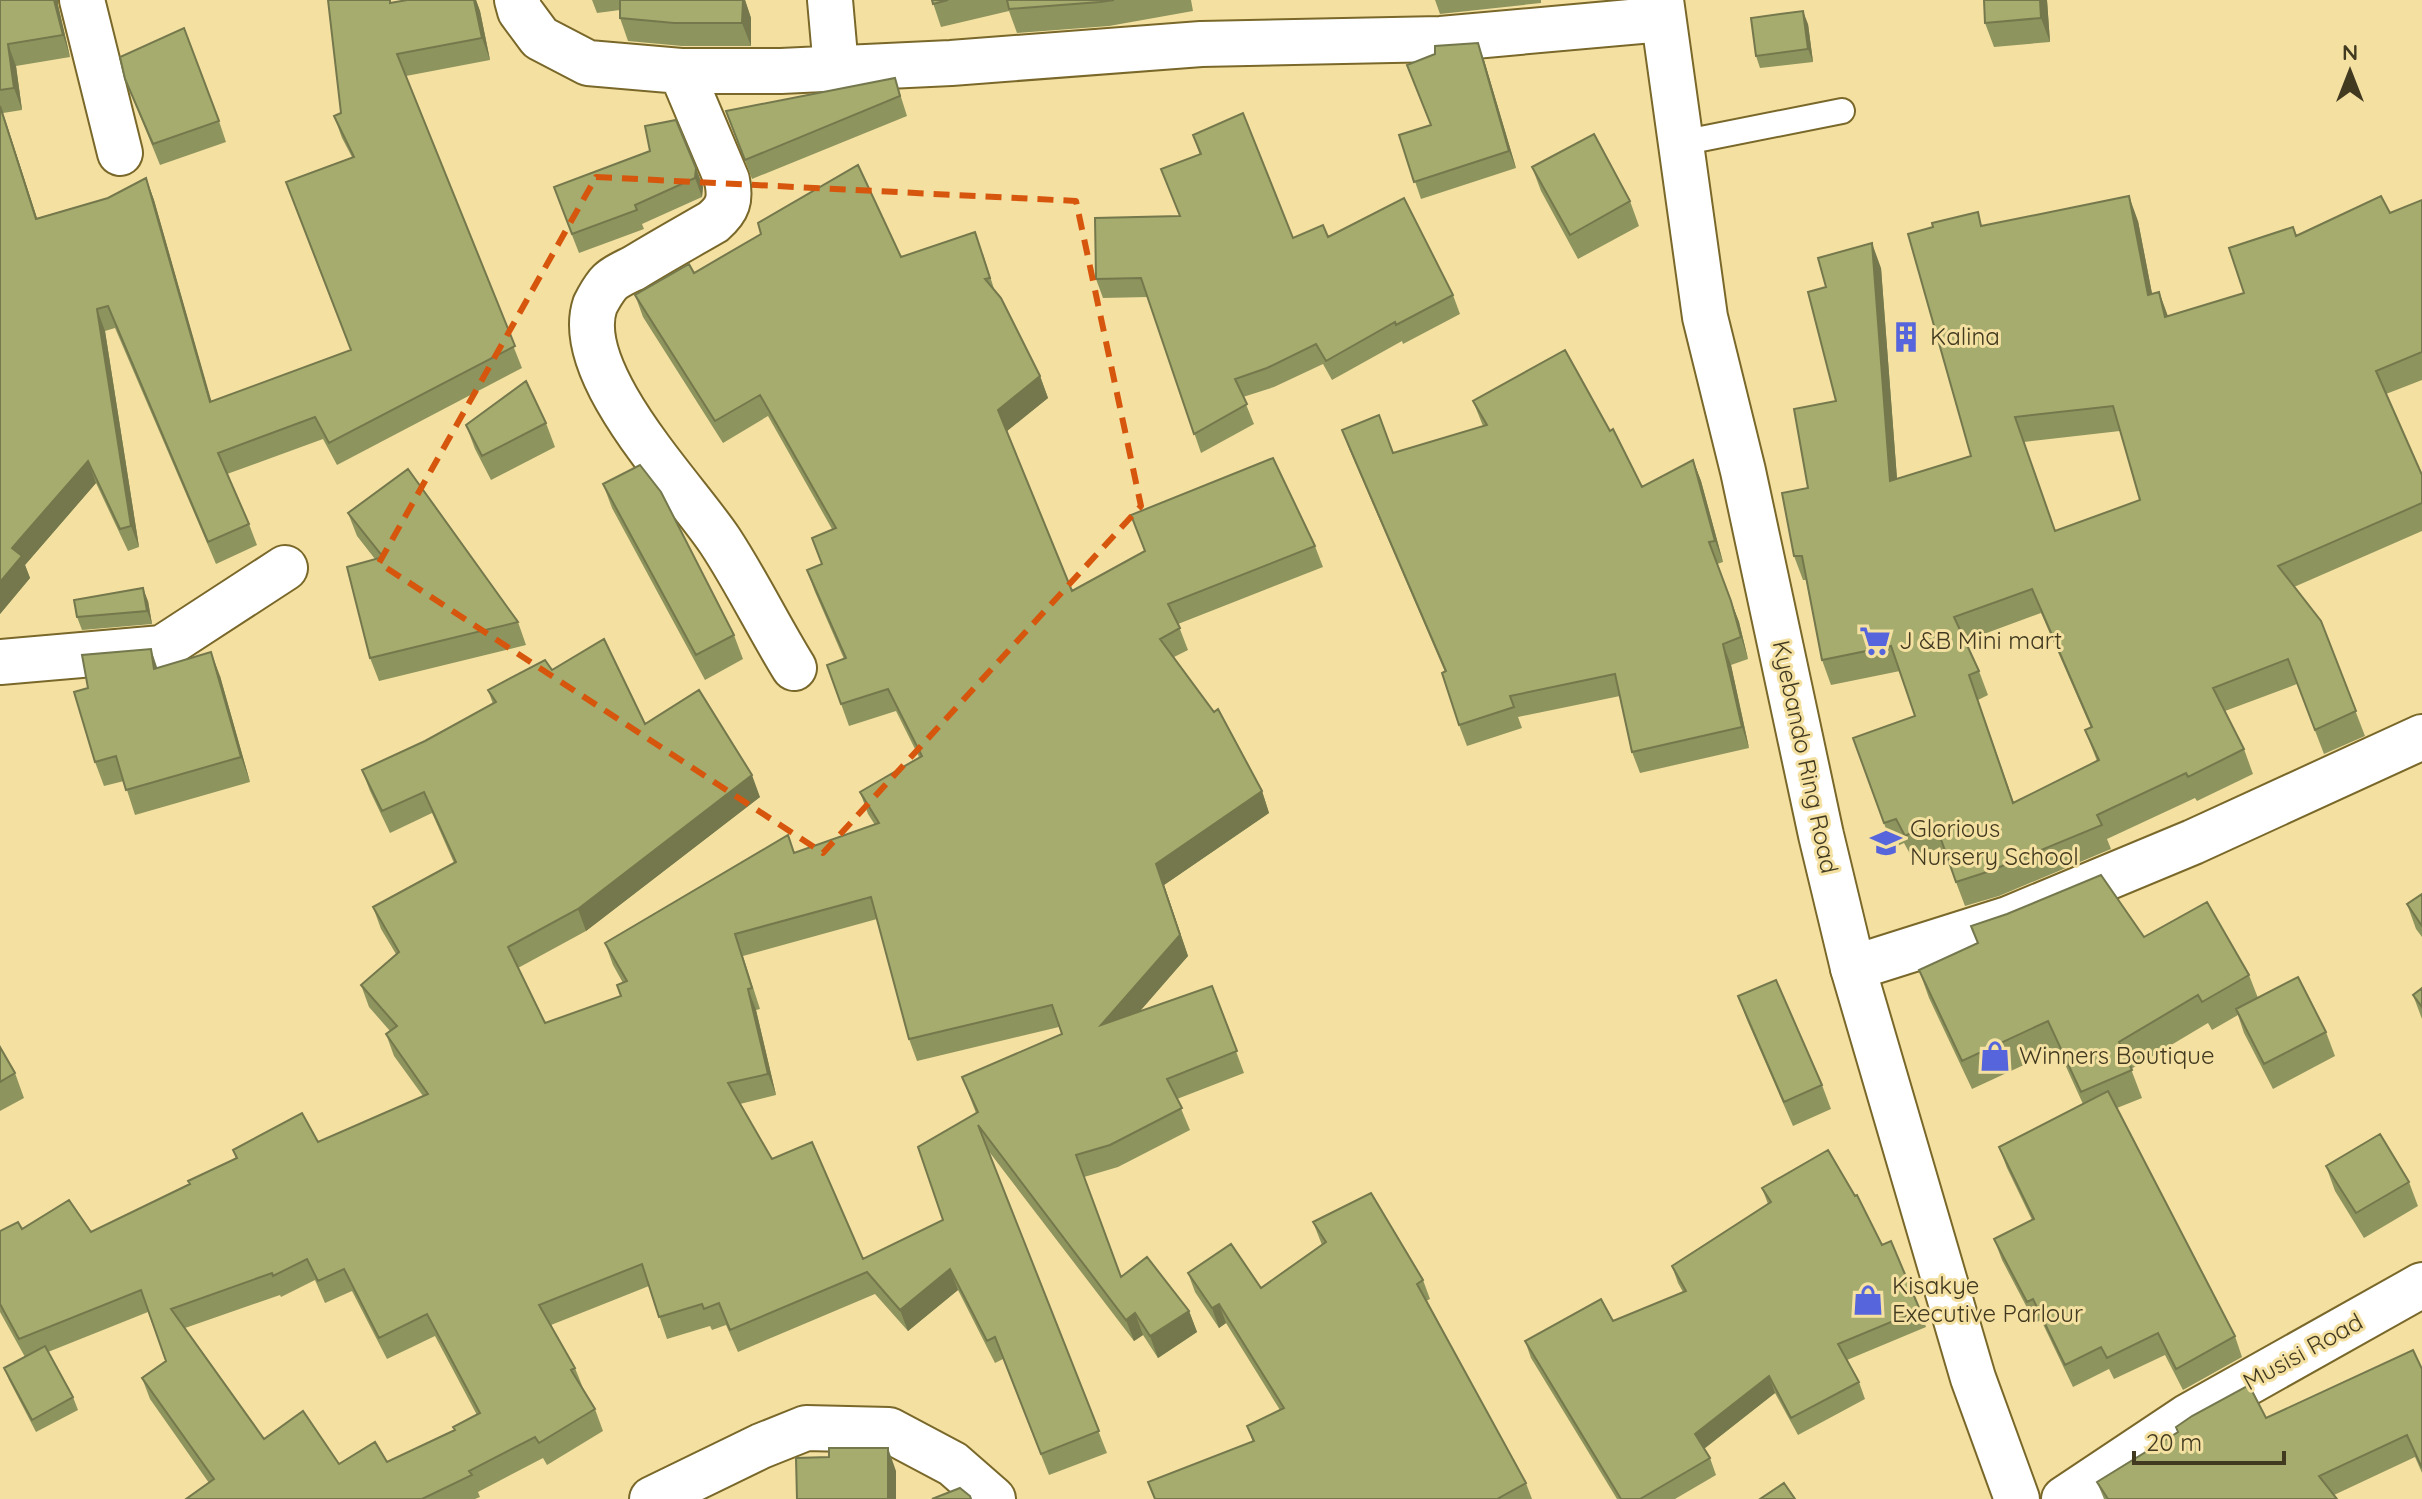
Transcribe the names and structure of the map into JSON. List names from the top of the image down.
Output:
{
  "streets": {
    "street": ["Kyebando Ring Road", "Musisi Road"]
  },
  "places": {
    "building": ["Kalina"],
    "supermarket": ["J &B Mini mart"],
    "school or university": ["Glorious Nursery School"],
    "shop": ["Winners Boutique", "Kisakye Executive Parlour"]
  },
  "scale_bar": "20 m",
  "north": "top"
}
